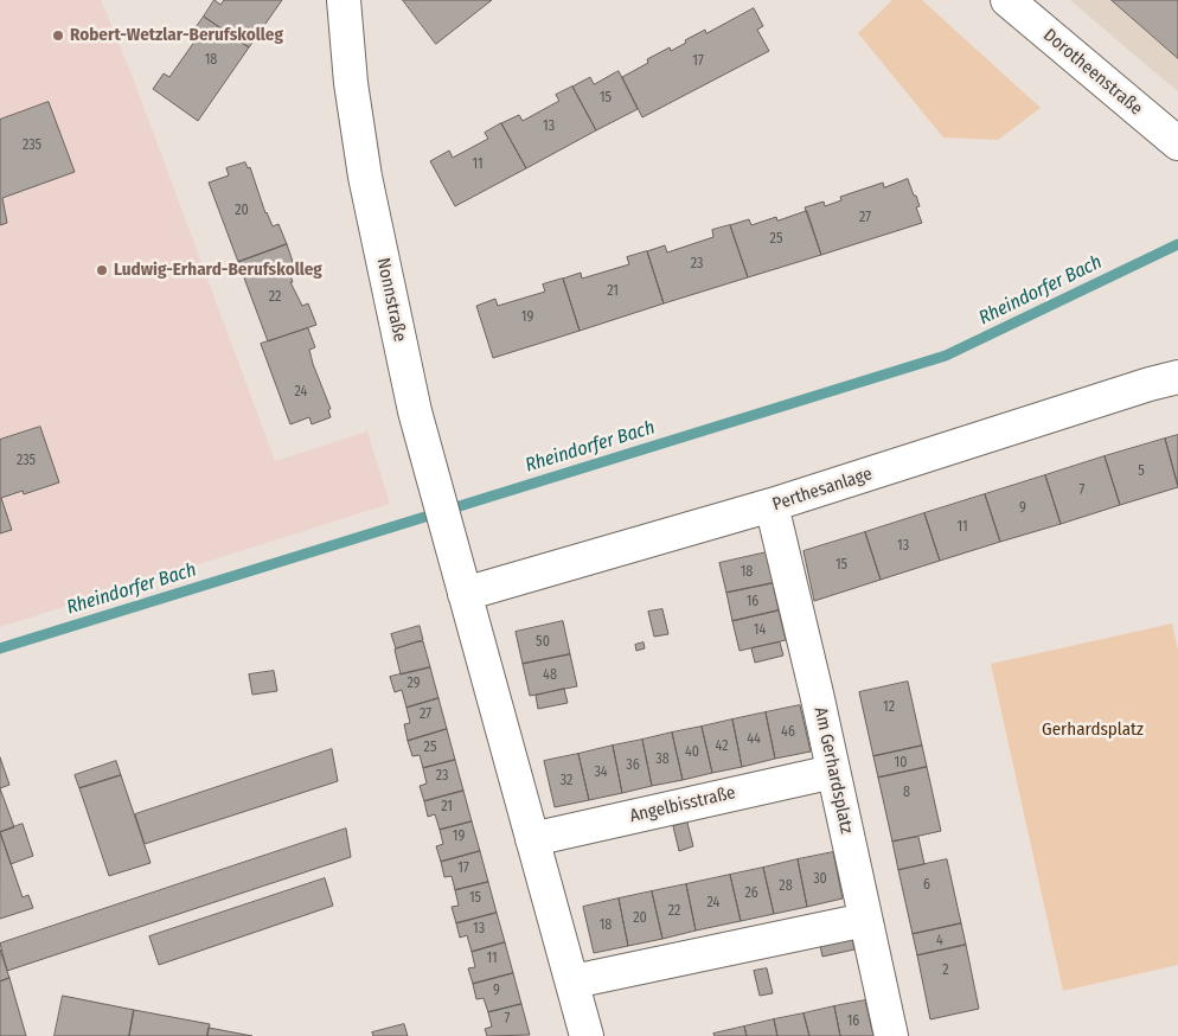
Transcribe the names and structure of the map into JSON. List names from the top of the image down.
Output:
{
  "streets": {
    "street": [
      "Dorotheenstraße",
      "Nonnstraße",
      "Perthesanlage",
      "Am Gerhardsplatz",
      "Angelbisstraße"
    ]
  },
  "crossings": [
    ["Nonnstraße", "Perthesanlage"],
    ["Perthesanlage", "Am Gerhardsplatz"],
    ["Am Gerhardsplatz", "Angelbisstraße"]
  ],
  "water": ["Rheindorfer Bach"],
  "parks": ["Gerhardsplatz"],
  "places": ["Robert-Wetzlar-Berufskolleg", "Ludwig-Erhard-Berufskolleg"],
  "house_numbers": [
    "18",
    "17",
    "15",
    "13",
    "235",
    "11",
    "20",
    "27",
    "25",
    "23",
    "21",
    "22",
    "19",
    "24",
    "235",
    "5",
    "7",
    "9",
    "11",
    "13",
    "15",
    "18",
    "16",
    "14",
    "50",
    "48",
    "29",
    "12",
    "27",
    "46",
    "44",
    "42",
    "25",
    "40",
    "38",
    "10",
    "36",
    "34",
    "23",
    "32",
    "8",
    "21",
    "19",
    "17",
    "30",
    "6",
    "28",
    "26",
    "15",
    "24",
    "22",
    "20",
    "18",
    "13",
    "4",
    "11",
    "2",
    "9",
    "7",
    "16"
  ]
}
